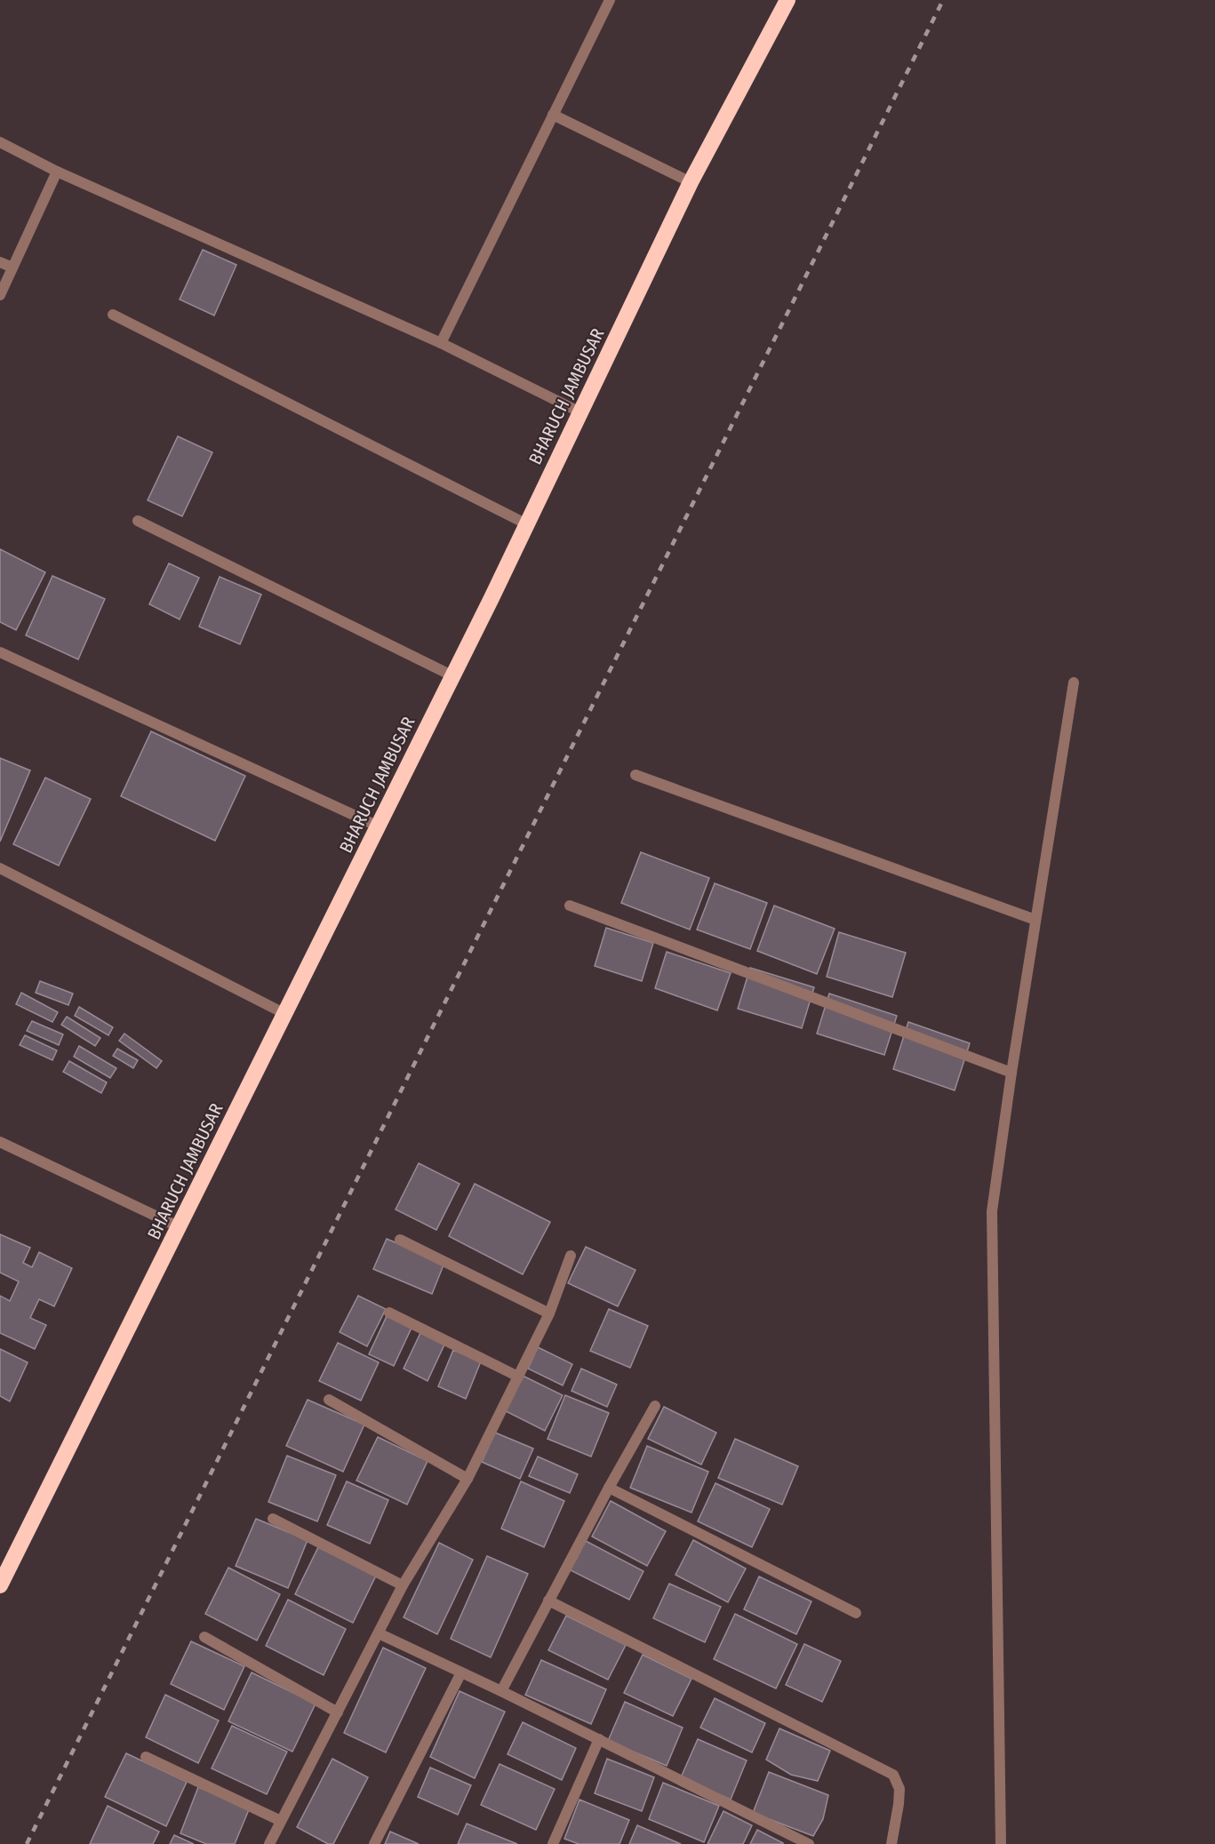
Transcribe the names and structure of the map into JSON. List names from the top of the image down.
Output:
{
  "streets": {
    "highway": ["BHARUCH JAMBUSAR"]
  }
}
